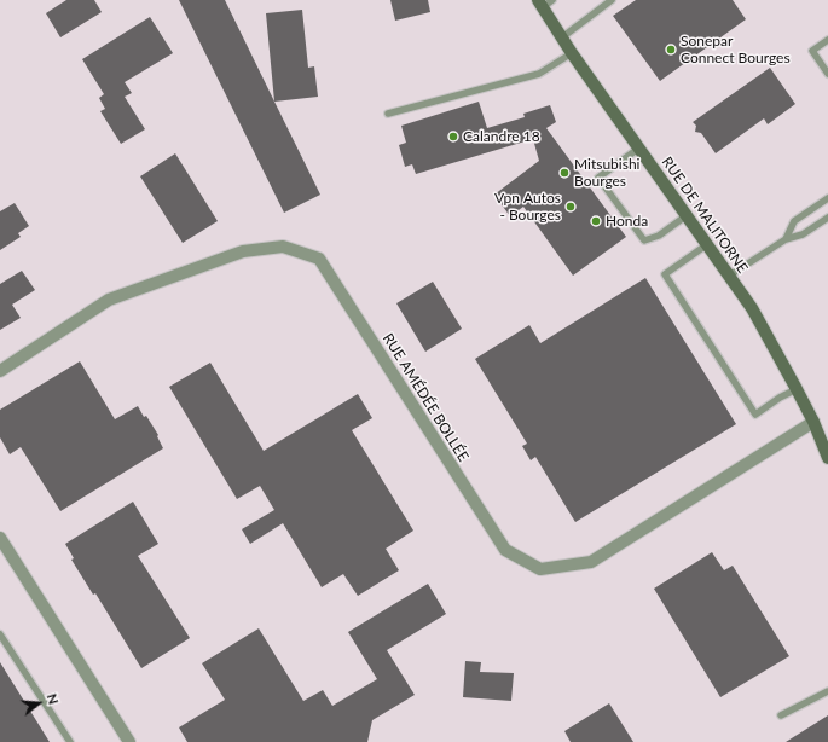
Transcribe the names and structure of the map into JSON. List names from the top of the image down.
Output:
{
  "streets": {
    "main road": ["RUE DE MALITORNE"],
    "street": ["RUE AMÉDÉE BOLLÉE"]
  },
  "crossings": [
    ["RUE DE MALITORNE", "RUE AMÉDÉE BOLLÉE"]
  ],
  "places": [
    "Sonepar Connect Bourges",
    "Calandre 18",
    "Mitsubishi Bourges",
    "Vpn Autos - Bourges",
    "Honda"
  ],
  "north": "right"
}
